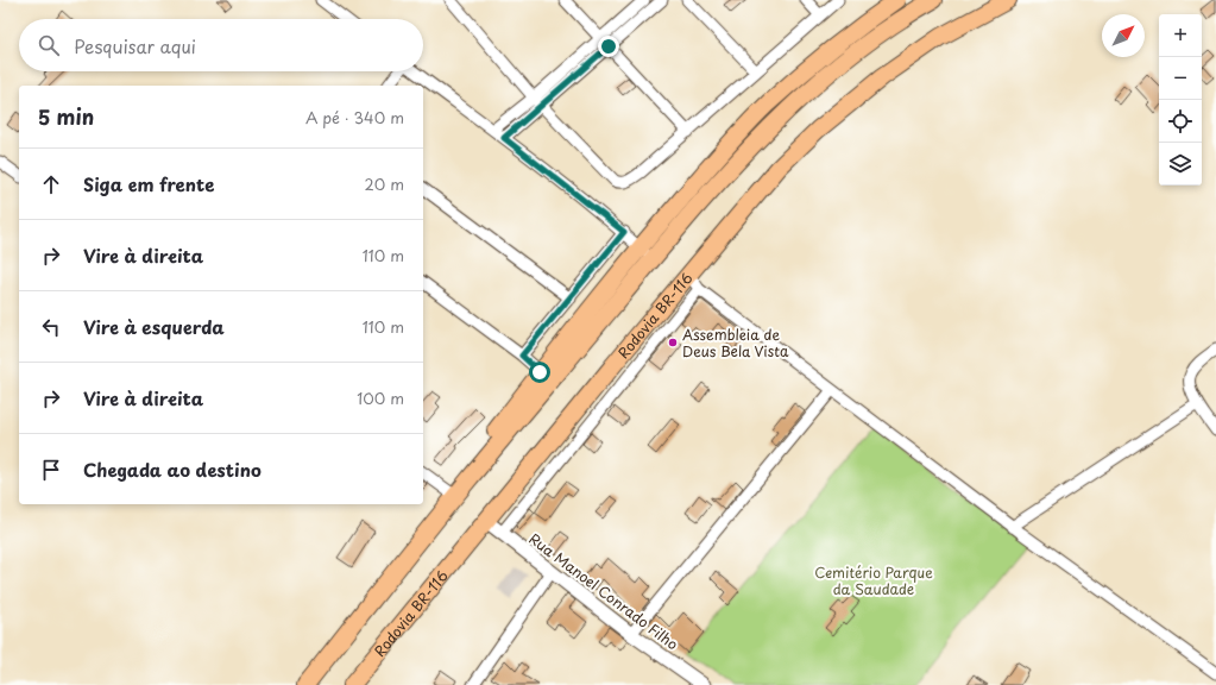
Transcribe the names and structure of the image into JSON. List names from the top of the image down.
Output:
{
  "streets": {
    "highway": ["Rodovia BR-116"],
    "street": ["Rua Manoel Conrado Filho"]
  },
  "crossings": [
    ["Rodovia BR-116", "Rua Manoel Conrado Filho"]
  ],
  "parks": ["Cemitério Parque da Saudade"],
  "places": ["Assembleia de Deus Bela Vista"],
  "north": "top right",
  "page": {
    "map_buttons": ["+", "−"],
    "search": "Pesquisar aqui",
    "heading": ["5 min", "A pé · 340 m"],
    "list": [
      ["Siga em frente", "20 m"],
      ["Vire à direita", "110 m"],
      ["Vire à esquerda", "110 m"],
      ["Vire à direita", "100 m"],
      "Chegada ao destino"
    ]
  }
}
